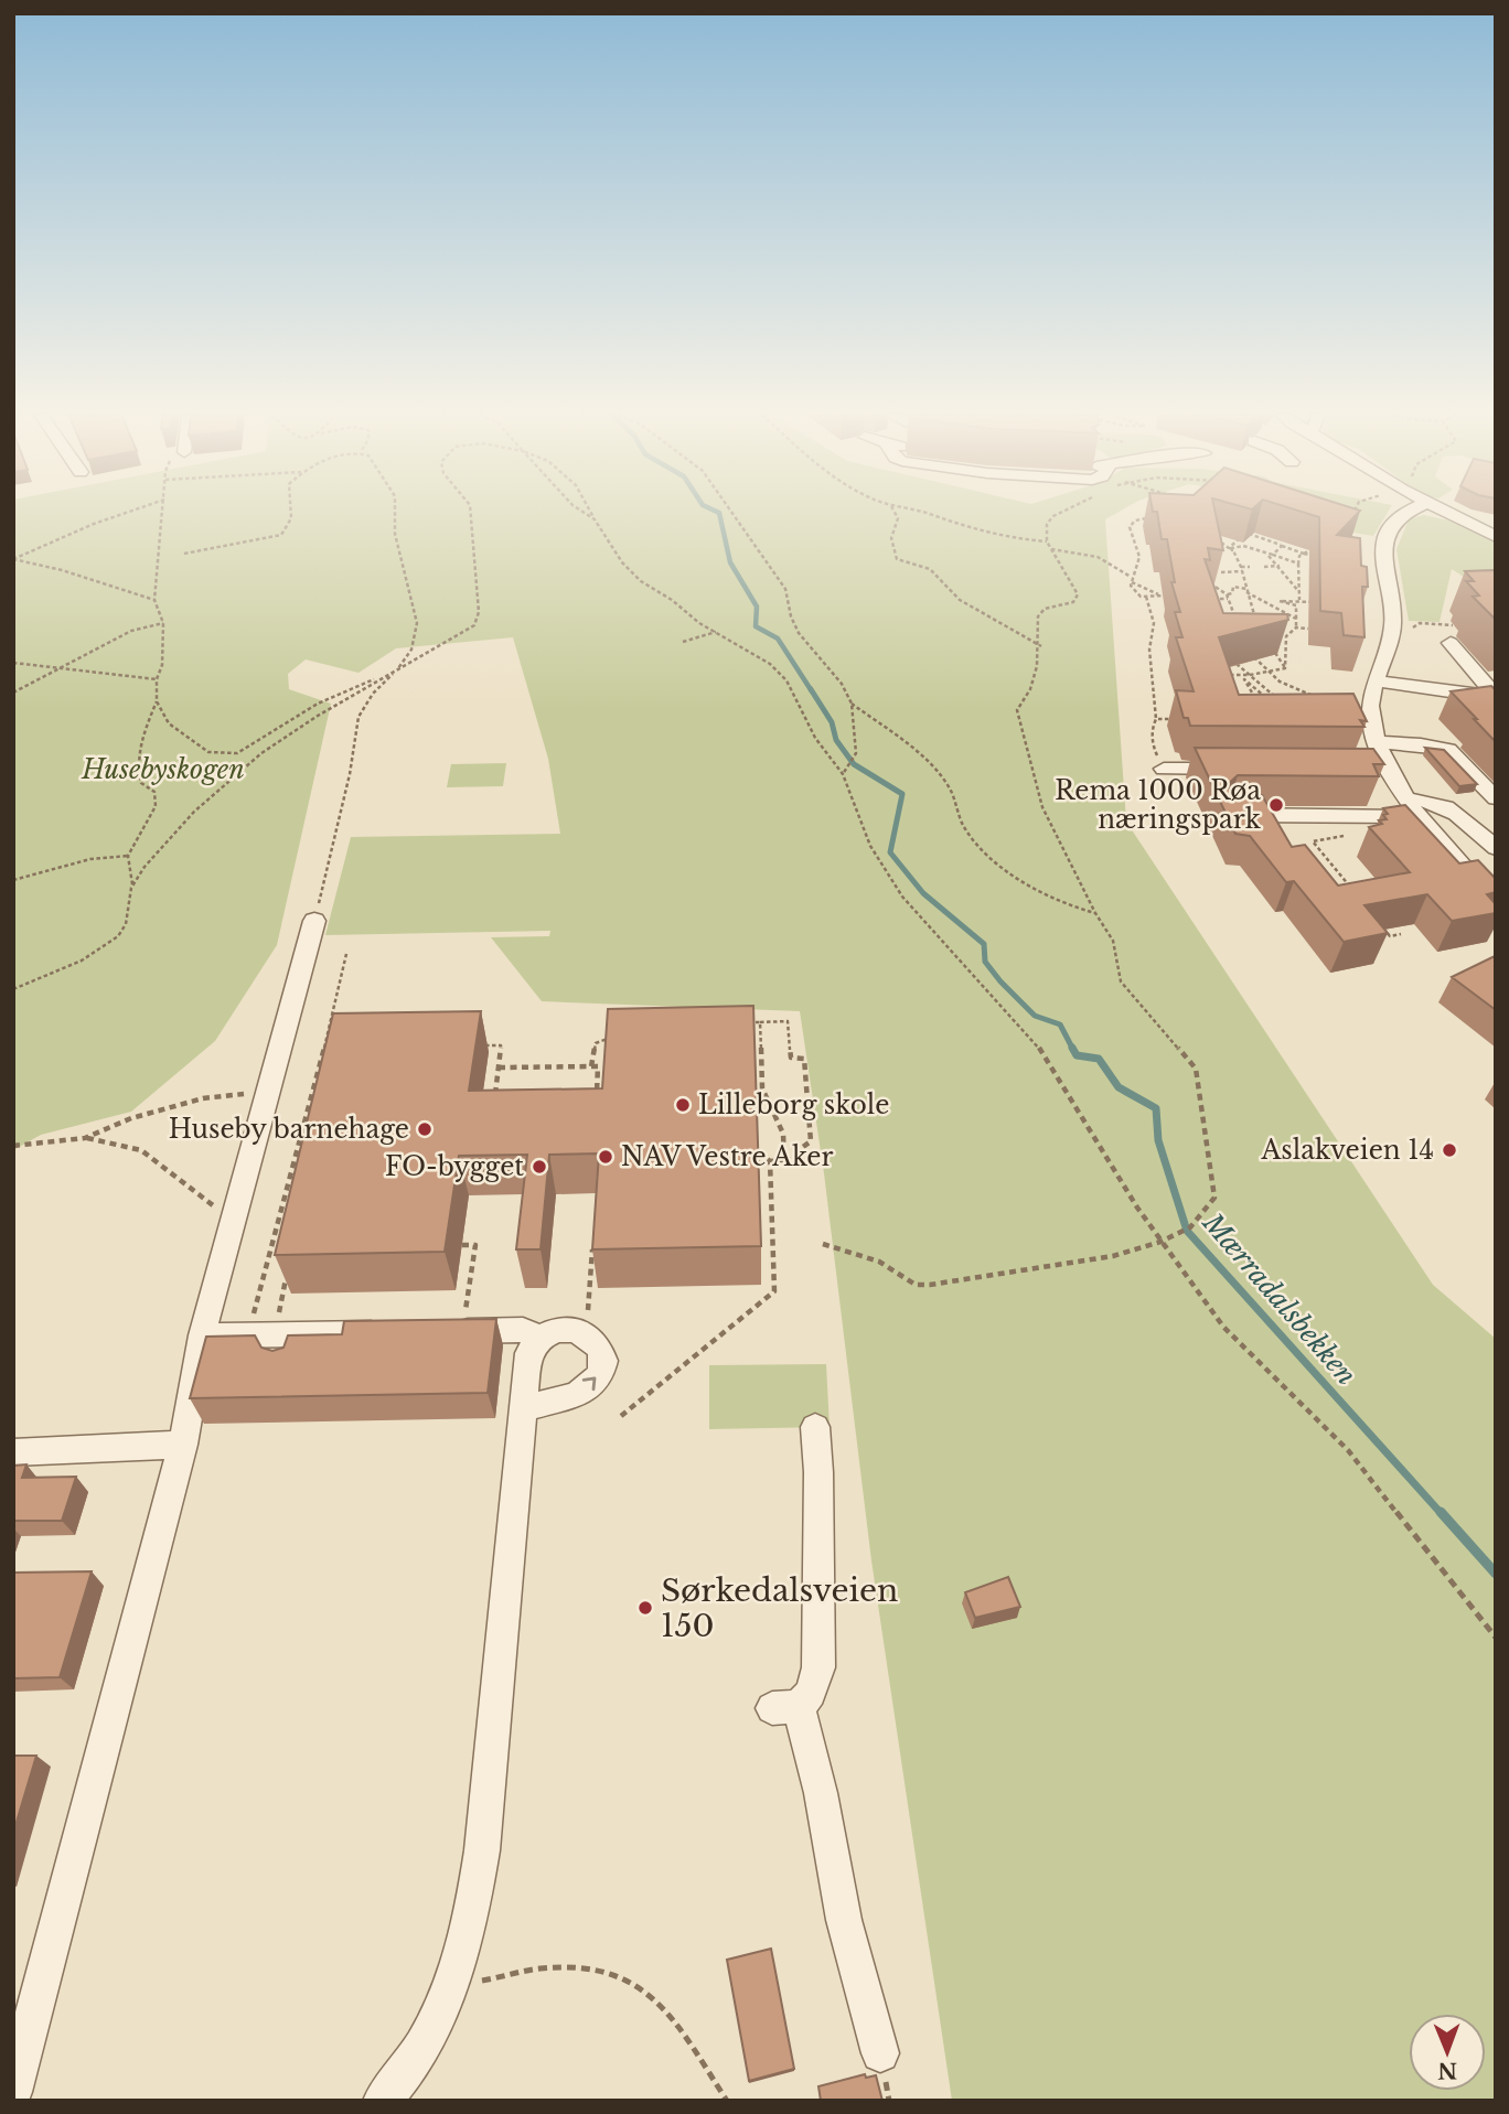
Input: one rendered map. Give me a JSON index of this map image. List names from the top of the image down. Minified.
{"water":["Mærradalsbekken"],"parks":["Husebyskogen"],"places":["Rema 1000 Røa næringspark","Lilleborg skole","Huseby barnehage","Aslakveien 14","NAV Vestre Aker","FO-bygget","Sørkedalsveien 150"],"north":"bottom"}
